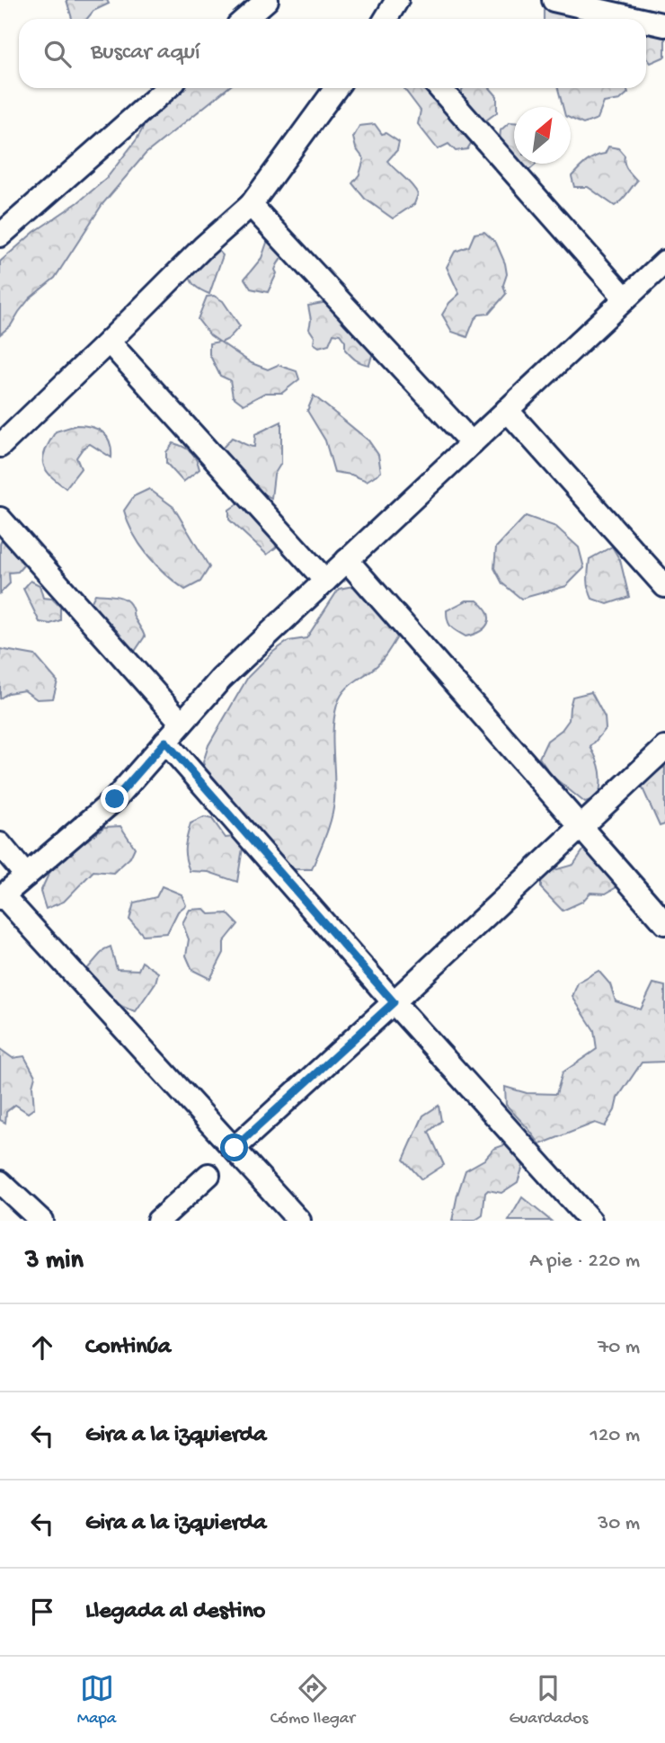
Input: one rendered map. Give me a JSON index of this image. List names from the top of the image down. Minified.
{"north":"top right","page":{"search":"Buscar aquí","heading":["3 min","A pie · 220 m"],"list":[["Continúa","70 m"],["Gira a la izquierda","120 m"],["Gira a la izquierda","30 m"],"Llegada al destino"],"nav":["Mapa","Cómo llegar","Guardados"]}}
